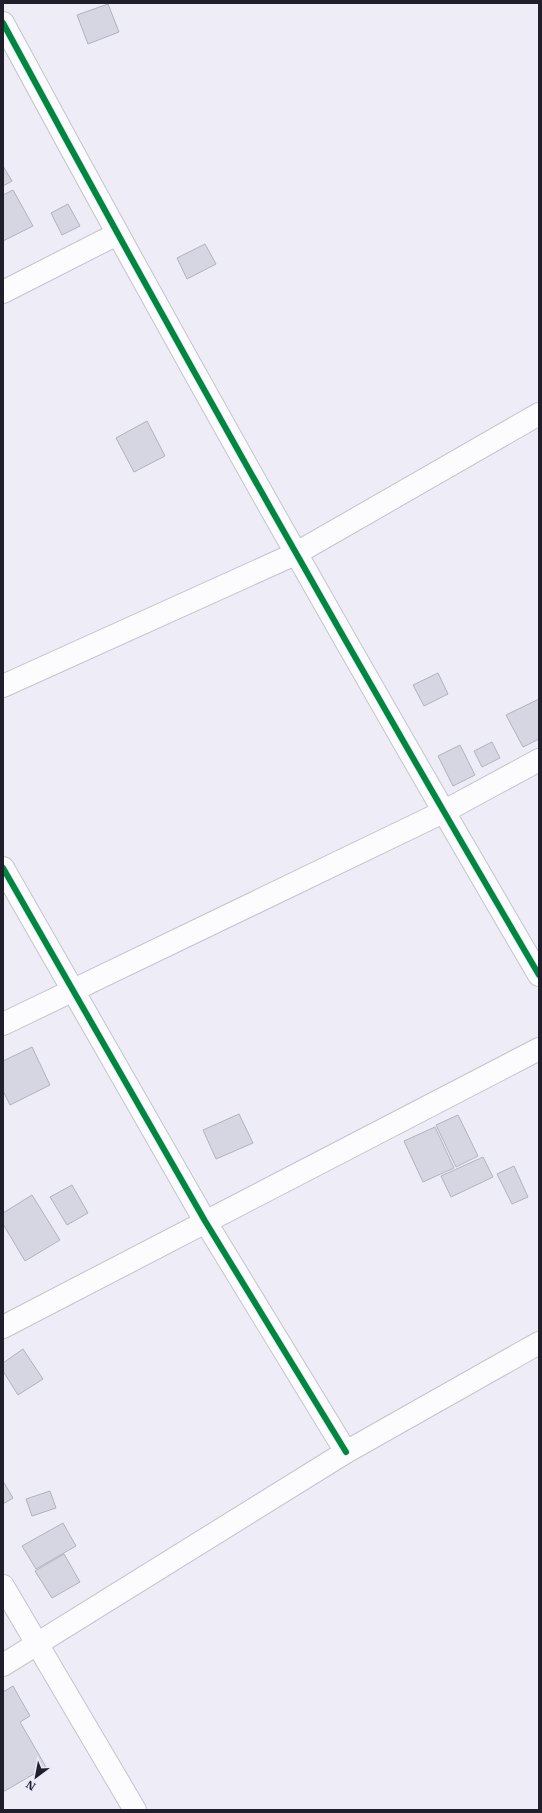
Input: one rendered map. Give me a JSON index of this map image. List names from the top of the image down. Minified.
{"north":"bottom left"}
